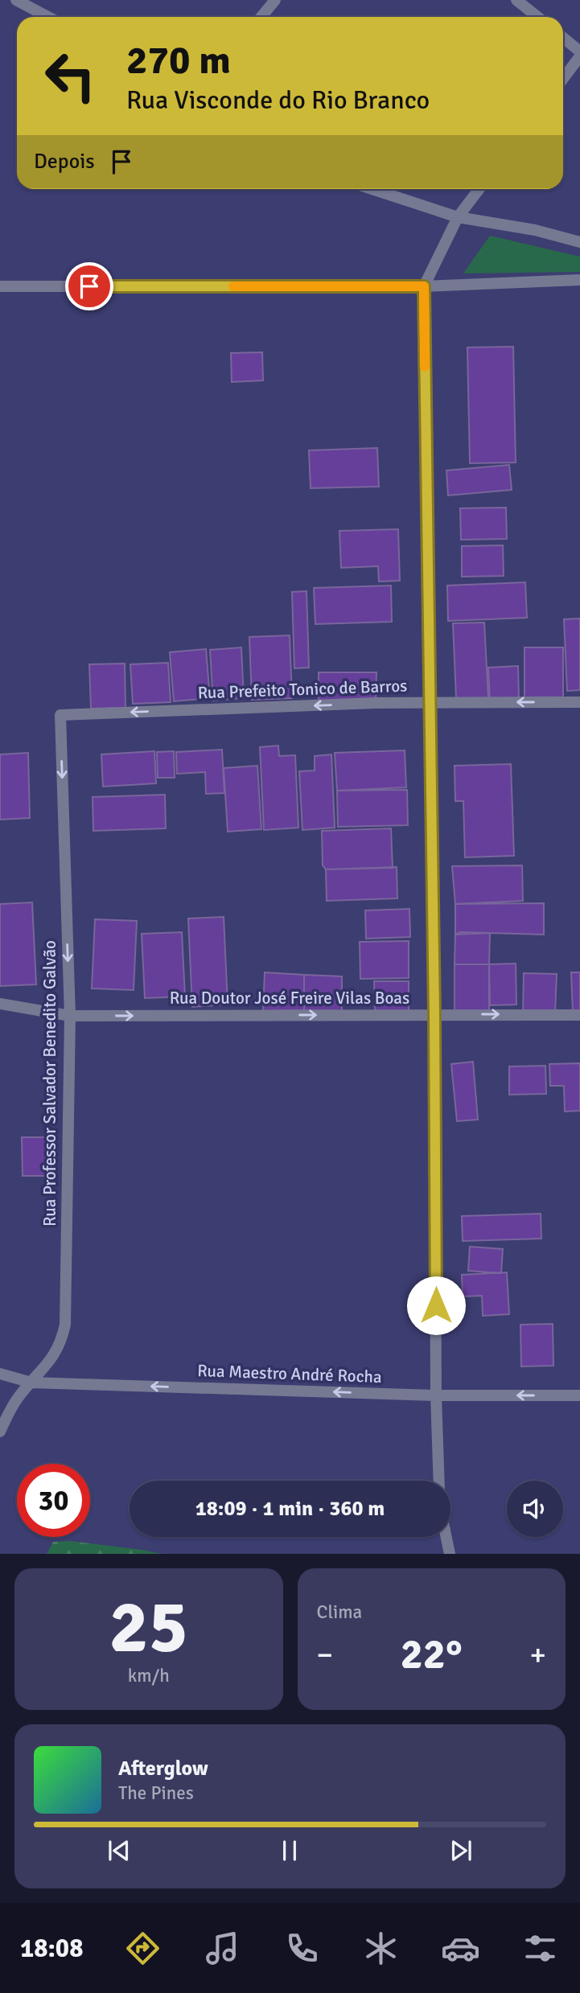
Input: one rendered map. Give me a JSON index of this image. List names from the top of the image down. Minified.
{"streets":{"street":["Rua Prefeito Tonico de Barros","Rua Doutor José Freire Vilas Boas","Rua Professor Salvador Benedito Galvão","Rua Maestro André Rocha"]},"crossings":[["Rua Prefeito Tonico de Barros","Rua Professor Salvador Benedito Galvão"],["Rua Doutor José Freire Vilas Boas","Rua Professor Salvador Benedito Galvão"],["Rua Professor Salvador Benedito Galvão","Rua Maestro André Rocha"]],"one_way":["Rua Prefeito Tonico de Barros","Rua Doutor José Freire Vilas Boas","Rua Professor Salvador Benedito Galvão","Rua Maestro André Rocha"],"page":{"turn":["270 m","Rua Visconde do Rio Branco"],"then":"Depois","limit":"30","trip":"18:09 · 1 min · 360 m","tile":[["25","km/h"],"Clima"],"heat":["−","22°","+"],"song":["Afterglow","The Pines"],"tabs":"18:08"}}
